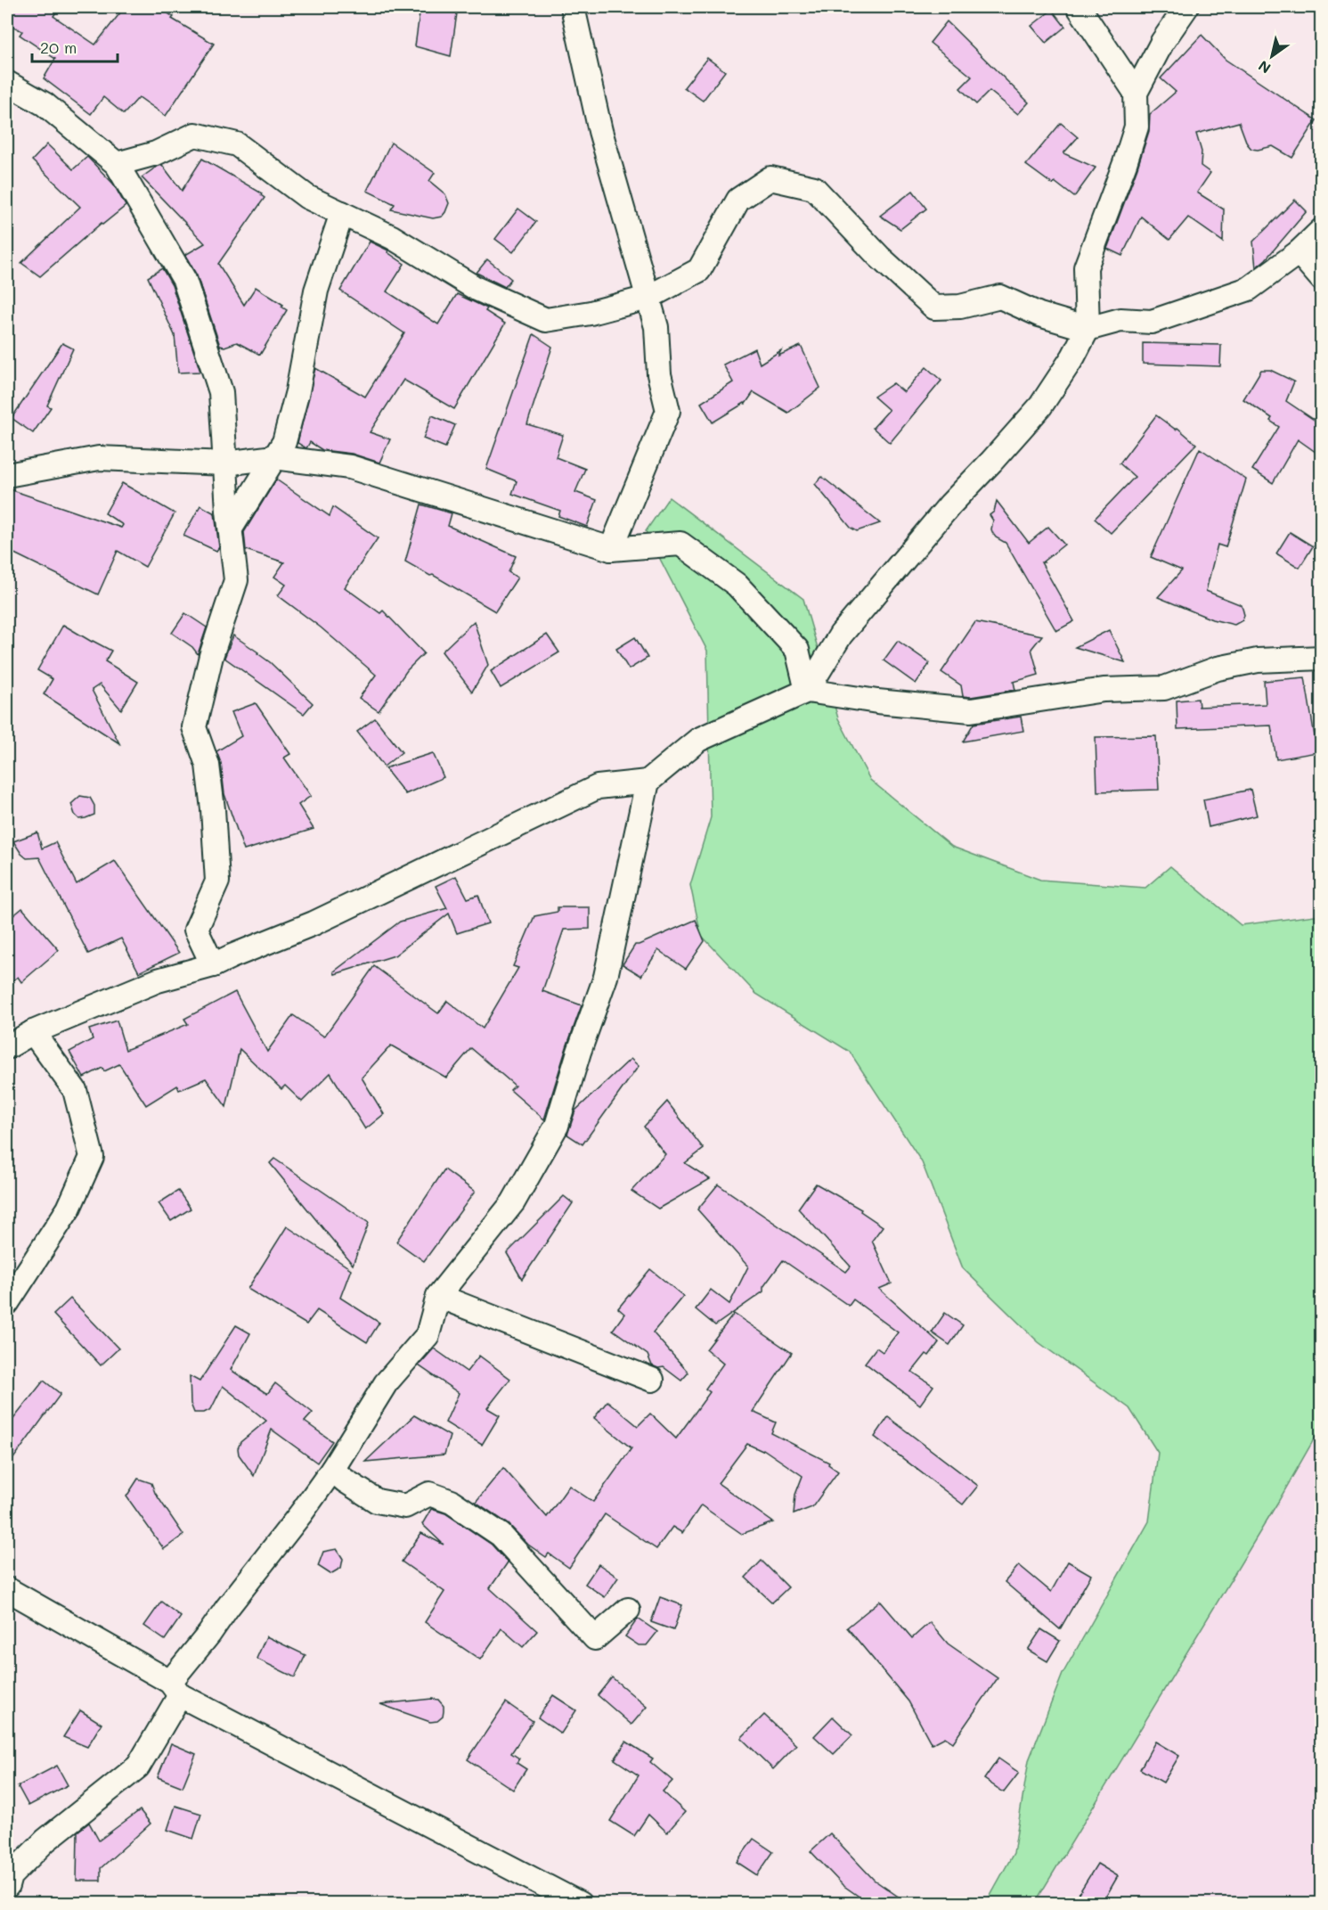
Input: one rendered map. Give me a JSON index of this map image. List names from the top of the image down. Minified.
{"scale_bar":"20 m","north":"bottom left"}
